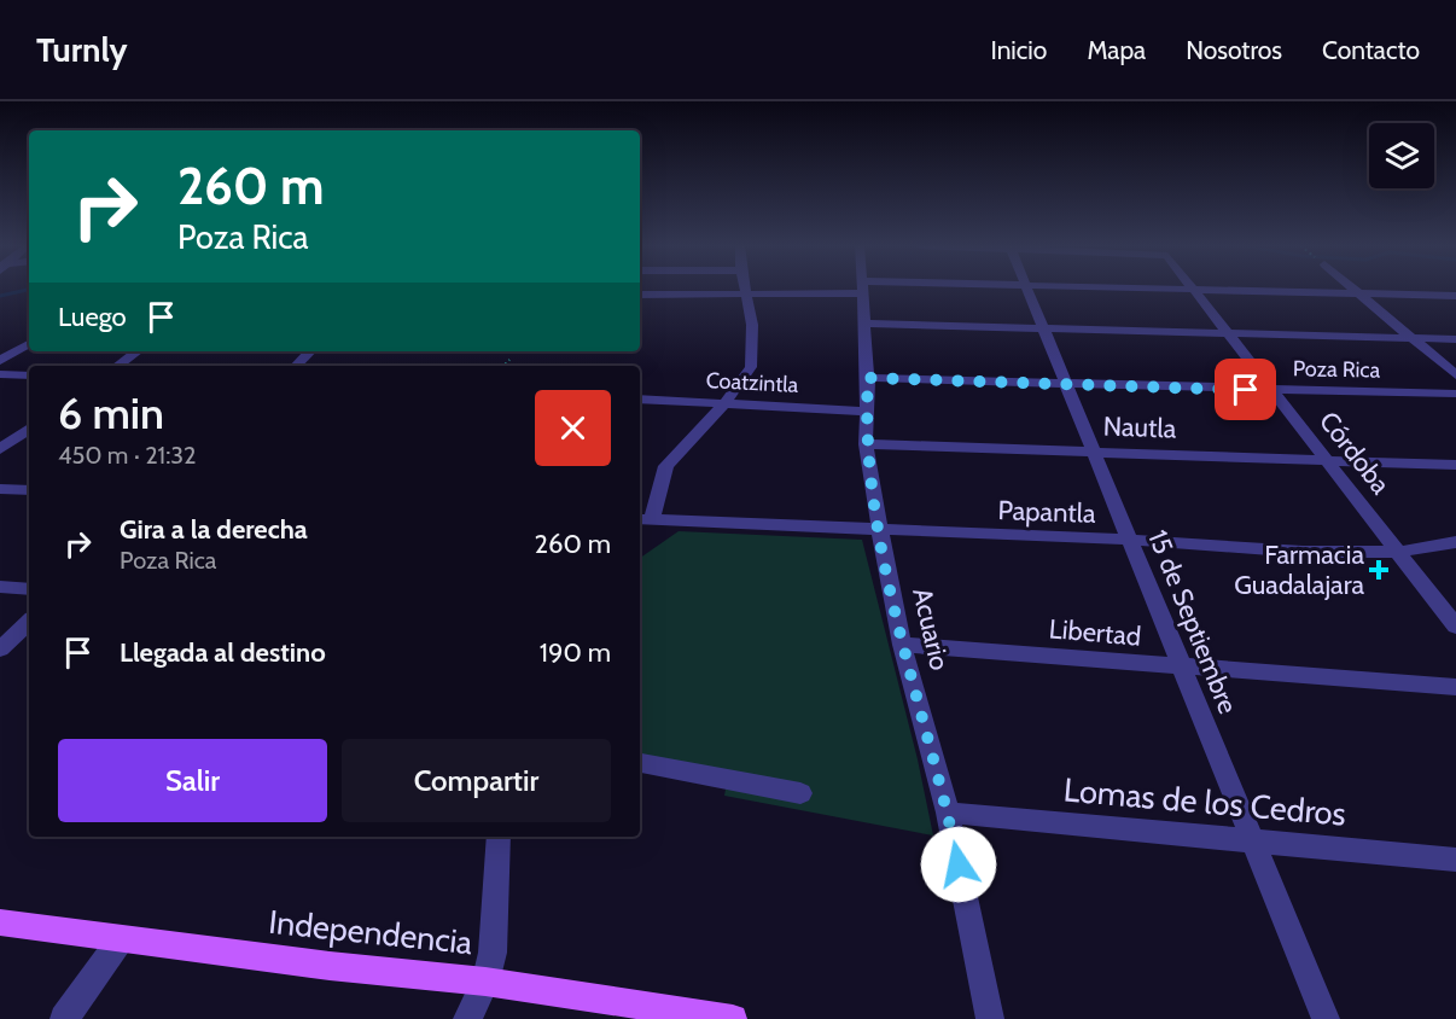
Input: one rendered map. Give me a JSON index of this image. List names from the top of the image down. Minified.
{"streets":{"main road":["Independencia"],"street":["Poza Rica","Coatzintla","Nautla","Córdoba","Papantla","15 de Septiembre","Acuario","Libertad","Lomas de los Cedros"]},"crossings":[["Poza Rica","Córdoba"],["Poza Rica","15 de Septiembre"],["Poza Rica","Acuario"],["Coatzintla","Acuario"],["Nautla","Córdoba"],["Nautla","15 de Septiembre"],["Nautla","Acuario"],["Córdoba","Papantla"],["Papantla","15 de Septiembre"],["Papantla","Acuario"],["15 de Septiembre","Libertad"],["15 de Septiembre","Lomas de los Cedros"],["Acuario","Libertad"],["Acuario","Lomas de los Cedros"]],"places":{"health":["Farmacia Guadalajara"]},"page":{"header":"Turnly","nav":["Inicio","Mapa","Nosotros","Contacto"],"turn":["260 m","Poza Rica"],"then":"Luego","heading":["6 min","450 m · 21:32"],"list":[{"name":"Gira a la derecha","note":"Poza Rica","value":"260 m"},{"name":"Llegada al destino","value":"190 m"}],"buttons":["Salir","Compartir"]}}
